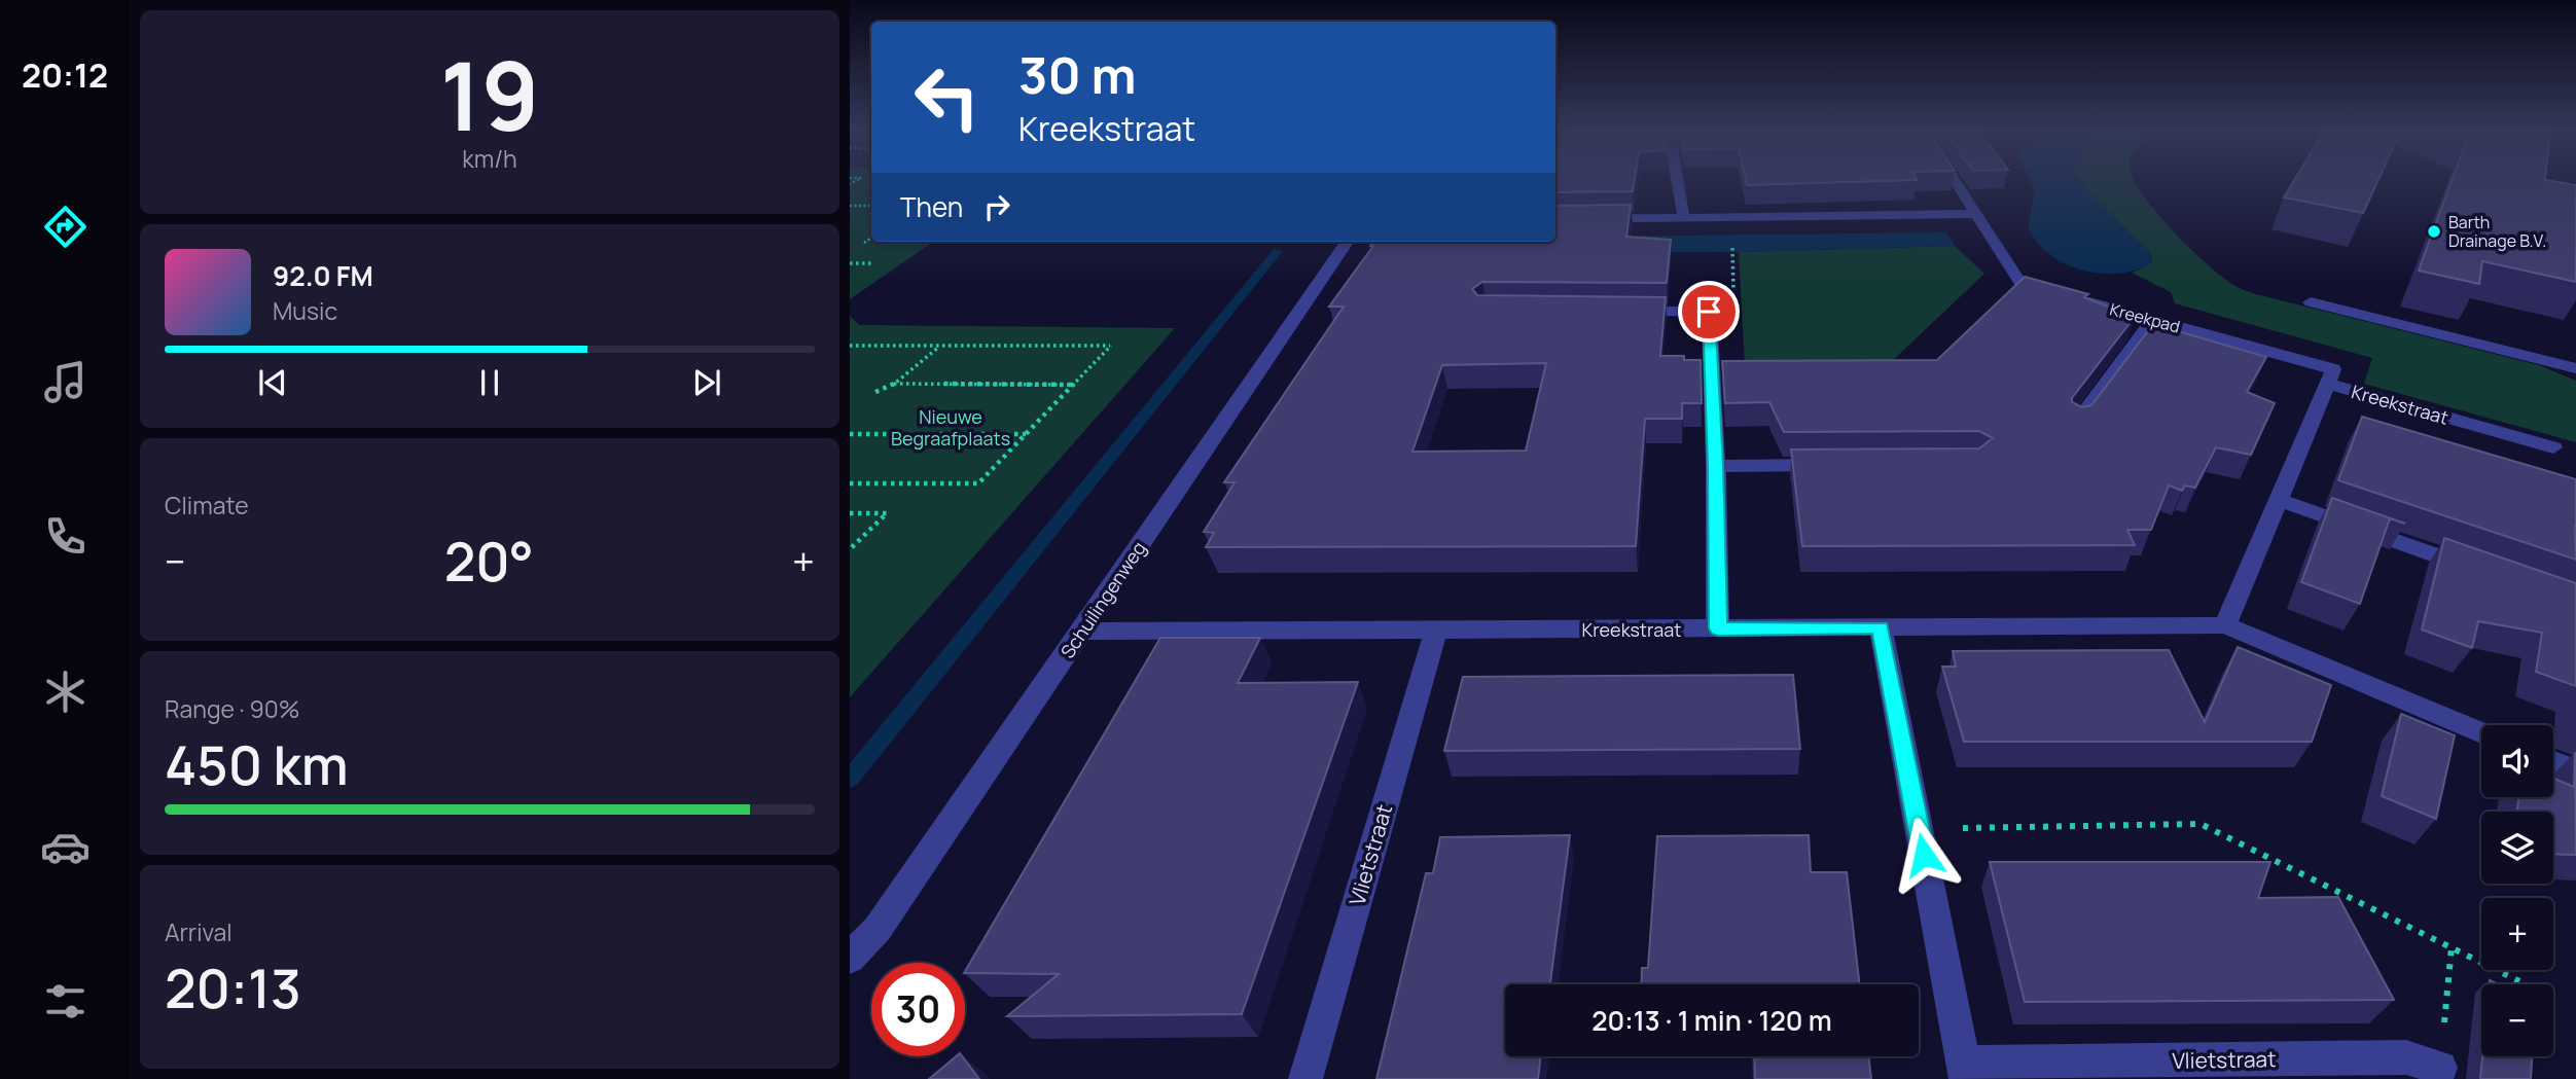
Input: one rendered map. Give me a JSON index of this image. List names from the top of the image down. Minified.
{"streets":{"street":["Kreekpad","Kreekstraat","Schuilingenweg","Vlietstraat"]},"crossings":[["Kreekpad","Kreekstraat"],["Kreekstraat","Schuilingenweg"],["Kreekstraat","Vlietstraat"]],"parks":["Nieuwe Begraafplaats"],"places":["Barth Drainage B.V."],"page":{"tabs":"20:12","tile":[["19","km/h"],"Climate",["Range · 90%","450 km"],["Arrival","20:13"]],"turn":["30 m","Kreekstraat"],"then":"Then","song":["92.0 FM","Music"],"heat":["−","20°","+"],"map_buttons":["+","−"],"limit":"30","trip":"20:13 · 1 min · 120 m"}}
